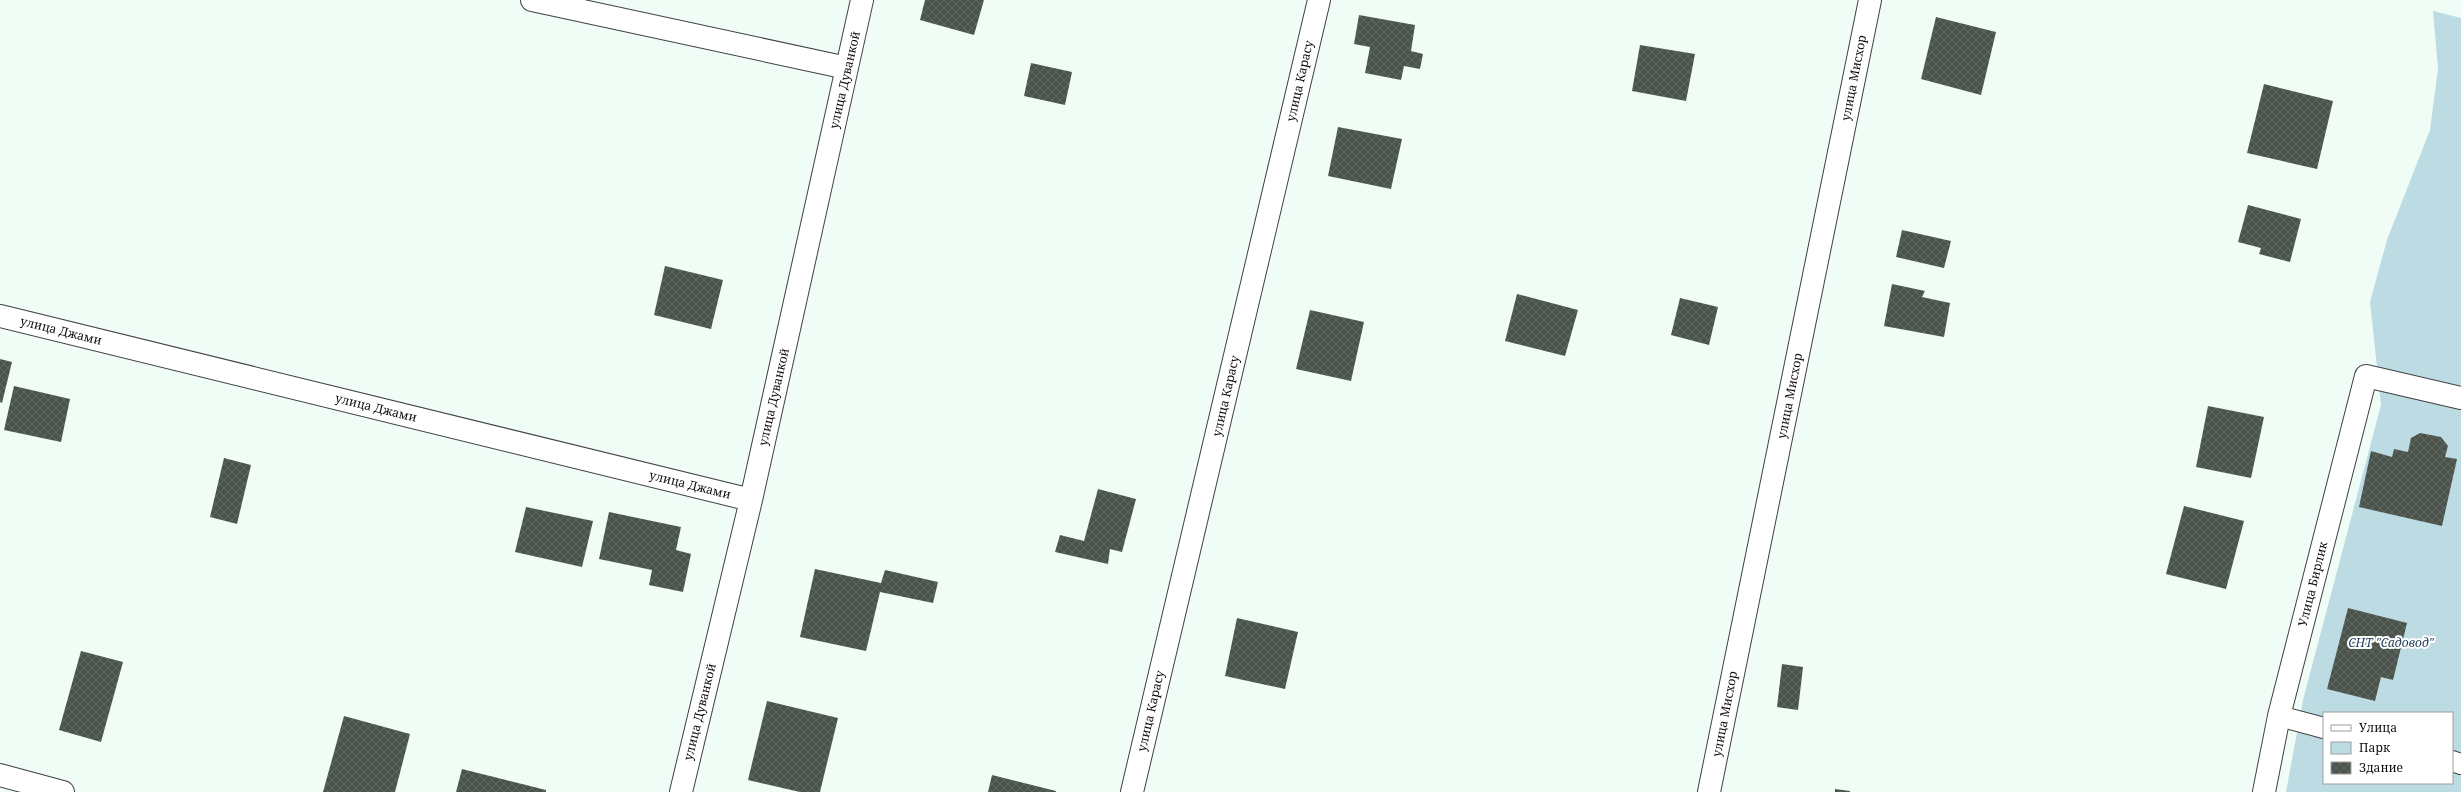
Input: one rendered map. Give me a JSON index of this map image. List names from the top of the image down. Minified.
{"streets":{"street":["улица Мисхор","улица Дуванкой","улица Карасу","улица Джами","Улица Бирлик"]},"crossings":[["улица Дуванкой","улица Джами"]],"parks":["СНТ \"Садовод\""],"legend":["Улица","Парк","Здание"]}
